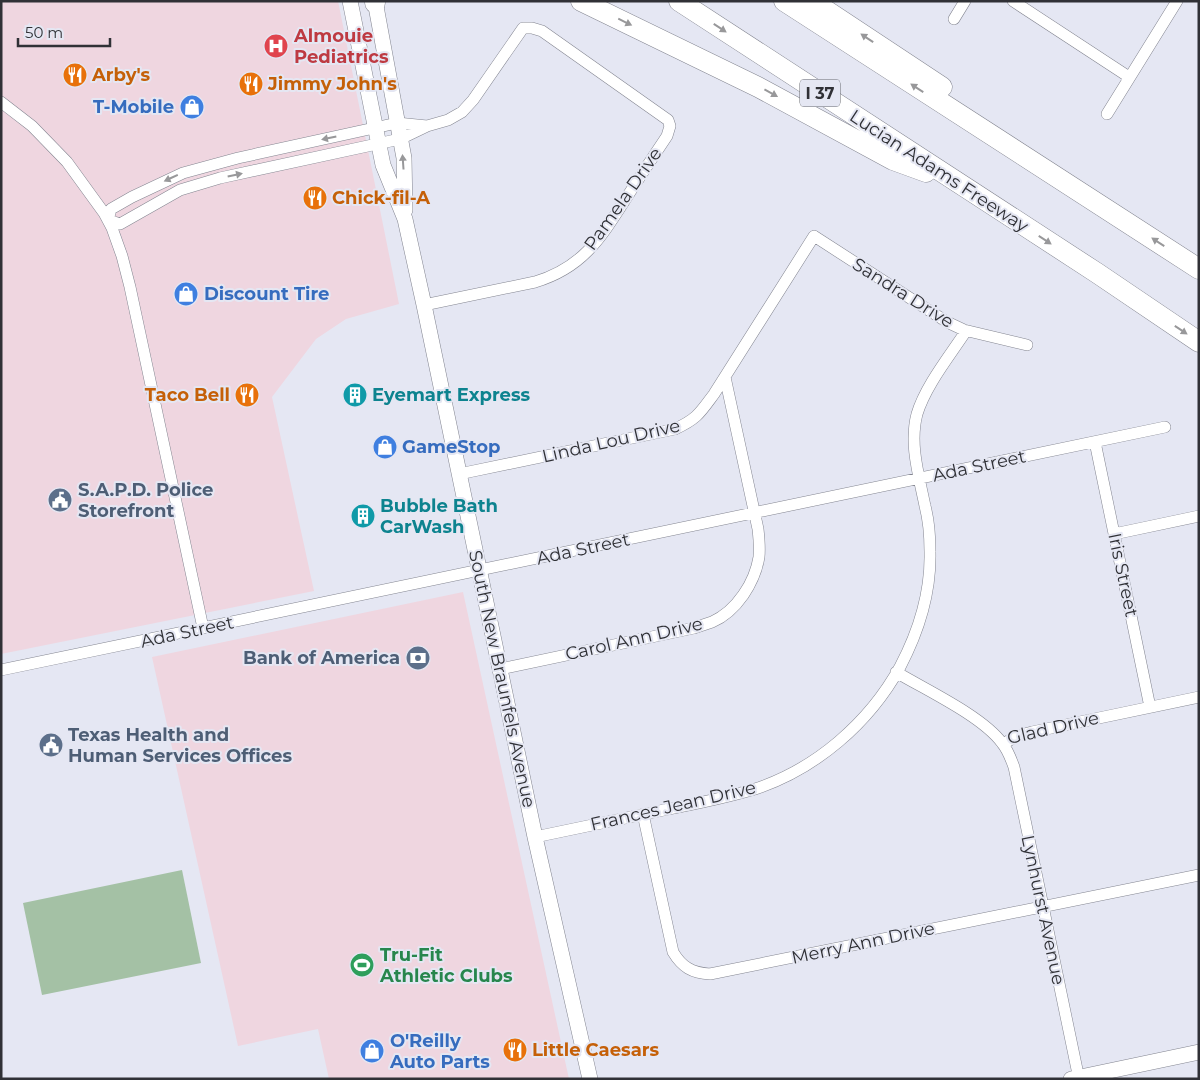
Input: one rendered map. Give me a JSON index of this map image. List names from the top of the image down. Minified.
{"streets":{"highway":["I 37","Lucian Adams Freeway"],"main road":["South New Braunfels Avenue"],"street":["Pamela Drive","Sandra Drive","Linda Lou Drive","Ada Street","Iris Street","Carol Ann Drive","Glad Drive","Frances Jean Drive","Lynhurst Avenue","Merry Ann Drive"]},"crossings":[["Pamela Drive","South New Braunfels Avenue"],["Sandra Drive","Linda Lou Drive"],["Sandra Drive","Frances Jean Drive"],["Linda Lou Drive","Carol Ann Drive"],["Linda Lou Drive","South New Braunfels Avenue"],["Ada Street","Iris Street"],["Ada Street","Carol Ann Drive"],["Ada Street","South New Braunfels Avenue"],["Ada Street","Frances Jean Drive"],["Iris Street","Glad Drive"],["Carol Ann Drive","South New Braunfels Avenue"],["South New Braunfels Avenue","Frances Jean Drive"],["Glad Drive","Frances Jean Drive"],["Glad Drive","Lynhurst Avenue"],["Frances Jean Drive","Merry Ann Drive"],["Lynhurst Avenue","Merry Ann Drive"]],"places":{"hospital":["Almouie Pediatrics"],"restaurant":["Arby's","Jimmy John's","Chick-fil-A","Taco Bell","Little Caesars"],"shop":["T-Mobile","Discount Tire","GameStop","O'Reilly Auto Parts"],"building":["Eyemart Express","Bubble Bath CarWash"],"public building":["S.A.P.D. Police Storefront","Texas Health and Human Services Offices"],"bank":["Bank of America"],"sports":["Tru-Fit Athletic Clubs"]},"scale_bar":"50 m"}
